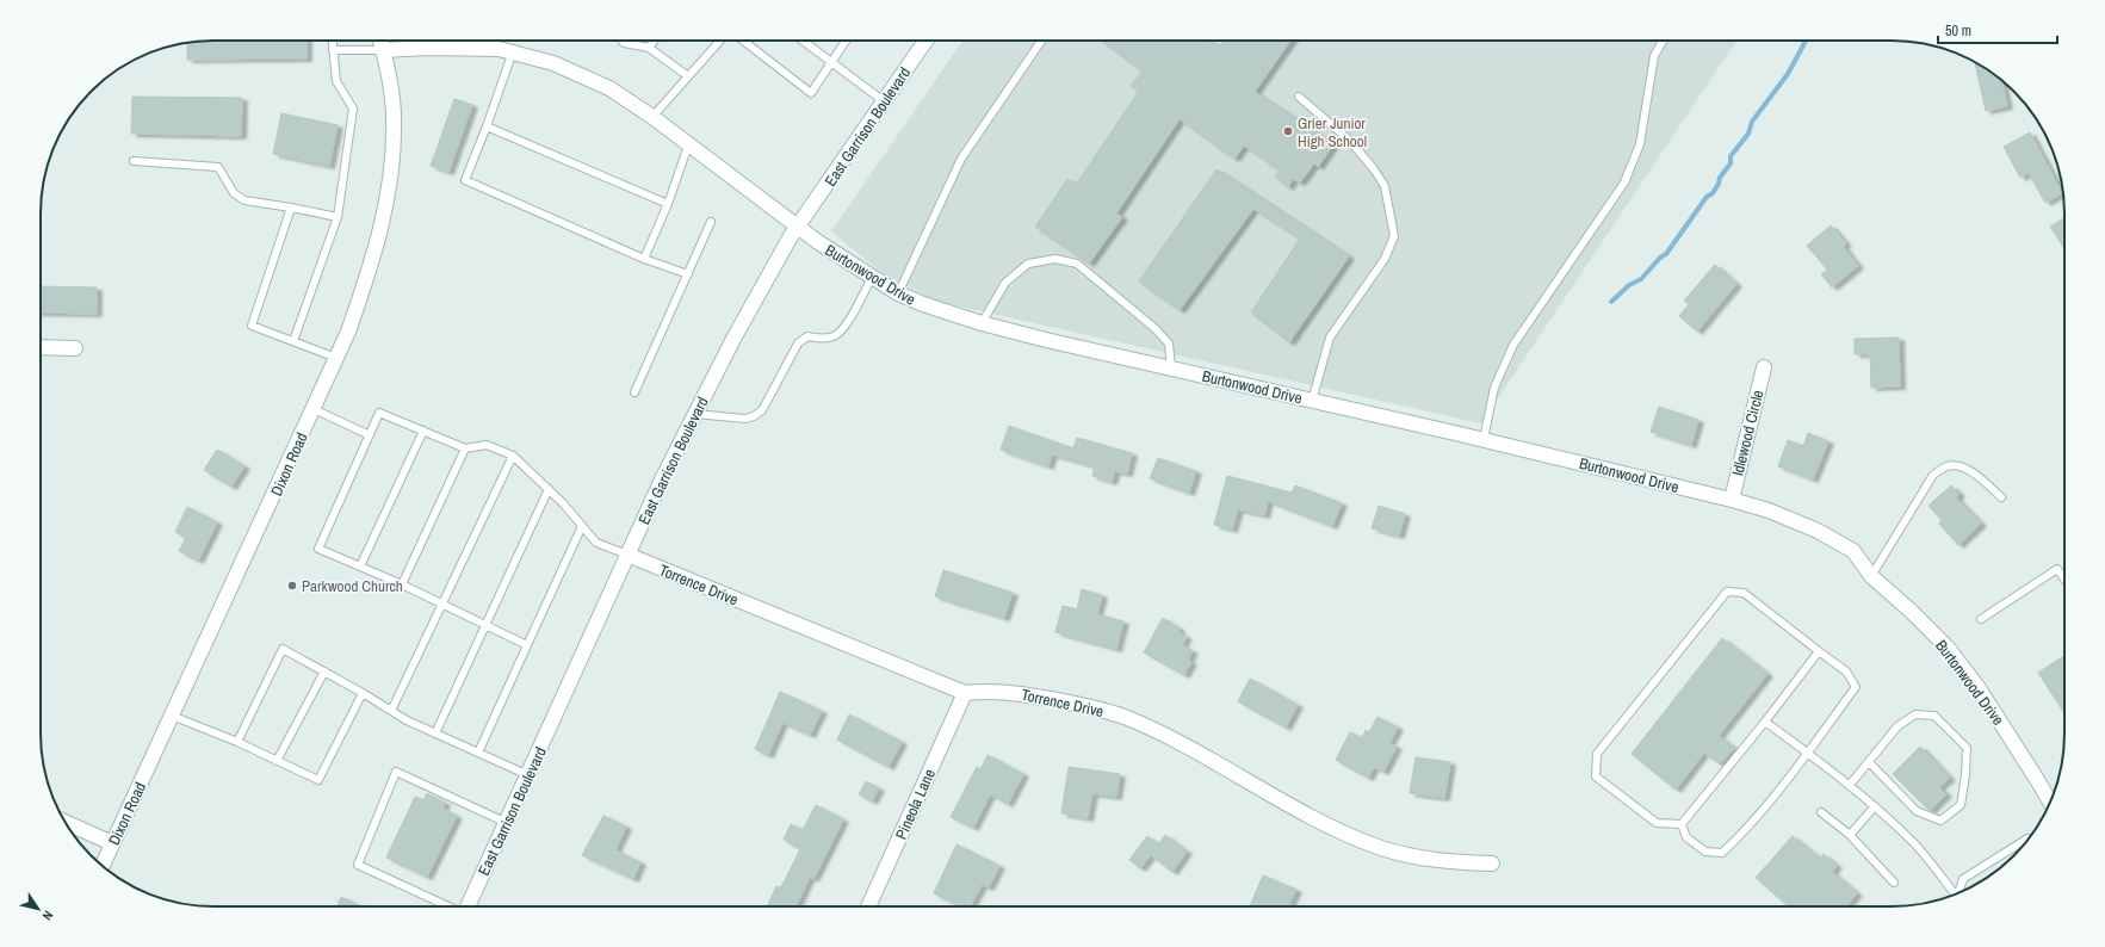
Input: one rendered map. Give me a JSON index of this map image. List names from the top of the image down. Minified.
{"streets":{"street":["East Garrison Boulevard","Burtonwood Drive","Idlewood Circle","Dixon Road","Torrence Drive","Pineola Lane"]},"crossings":[["East Garrison Boulevard","Burtonwood Drive"],["East Garrison Boulevard","Torrence Drive"],["Burtonwood Drive","Idlewood Circle"],["Burtonwood Drive","Dixon Road"],["Torrence Drive","Pineola Lane"]],"places":["Grier Junior High School","Parkwood Church"],"scale_bar":"50 m","north":"bottom right"}
